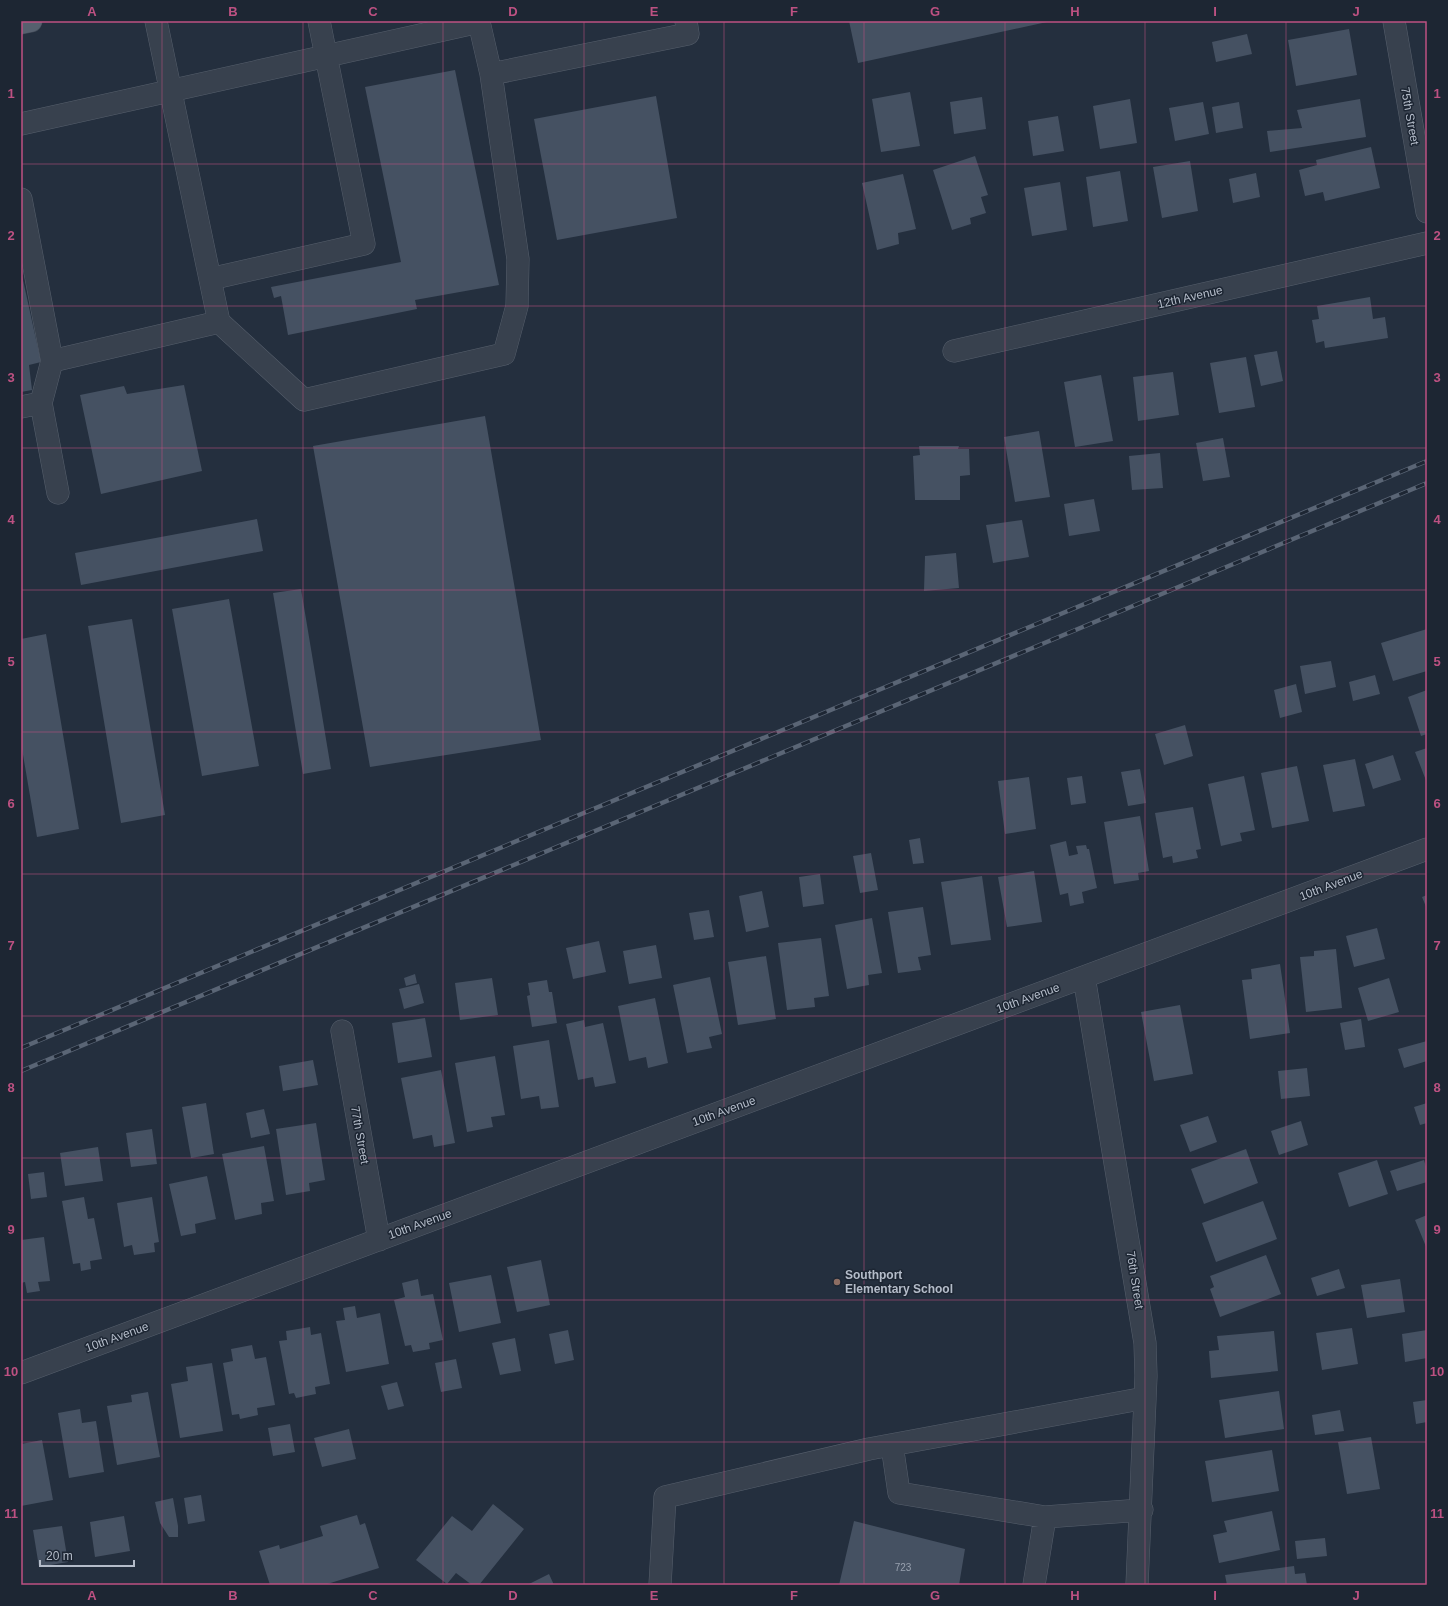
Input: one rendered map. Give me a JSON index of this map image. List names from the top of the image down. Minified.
{"streets":{"street":["75th Street","12th Avenue","10th Avenue","77th Street","76th Street"]},"crossings":[["10th Avenue","77th Street"],["10th Avenue","76th Street"]],"places":["Southport Elementary School"],"house_numbers":["723"],"scale_bar":"20 m","grid":{"columns":["A","B","C","D","E","F","G","H","I","J"],"rows":["1","2","3","4","5","6","7","8","9","10","11"]}}
